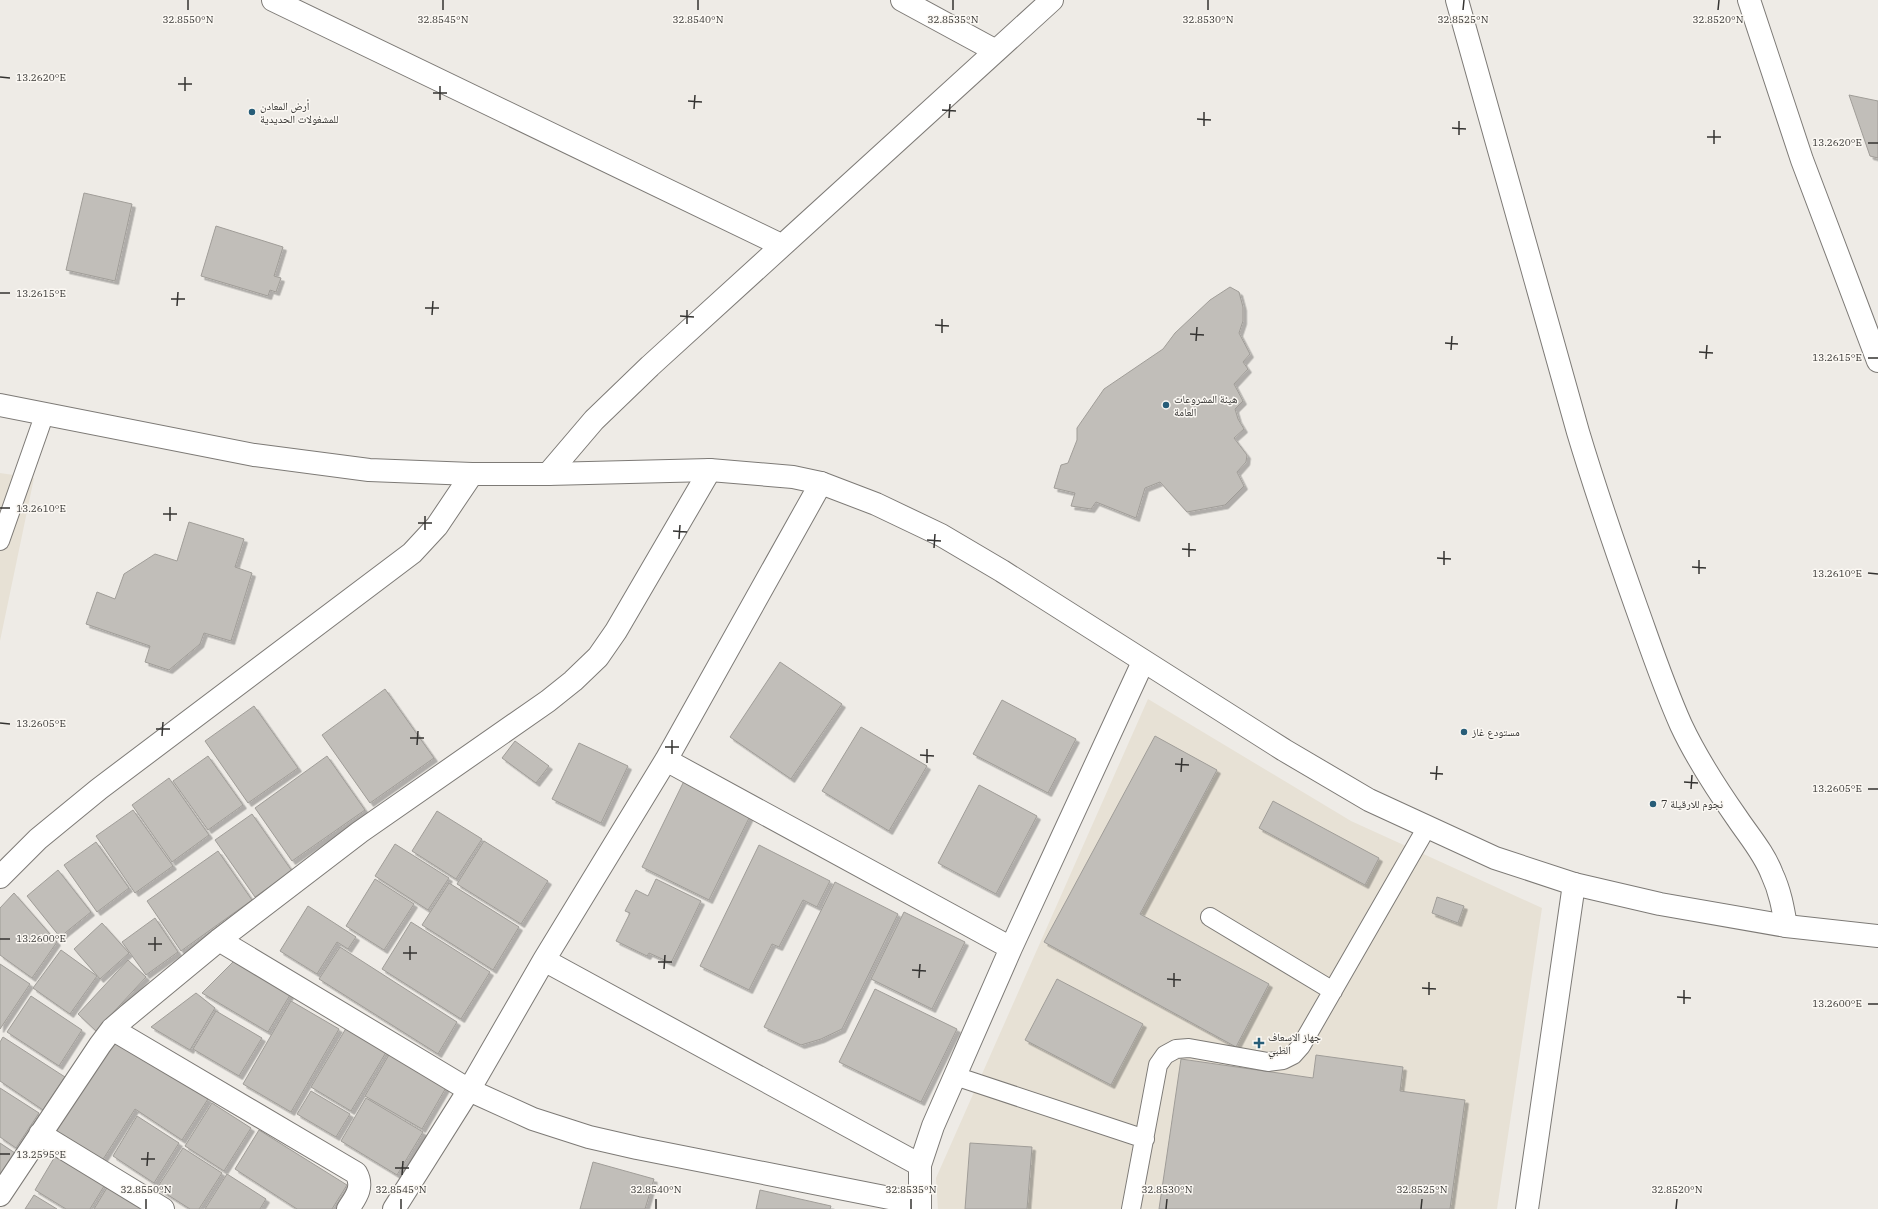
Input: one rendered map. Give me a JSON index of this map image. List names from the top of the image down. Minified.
{"places":{"other":["أرض المعادن للمشغولات الحديدية","هيئة المشروعات العامة","مستودع غاز","7 نجوم للارقيلة"],"health":["جهاز الاسعاف الطبي"]},"coordinates":["32.8550°N","32.8545°N","32.8540°N","32.8535°N","32.8530°N","32.8525°N","32.8520°N","13.2620°E","13.2615°E","13.2610°E","13.2605°E","13.2600°E","13.2595°E"]}
